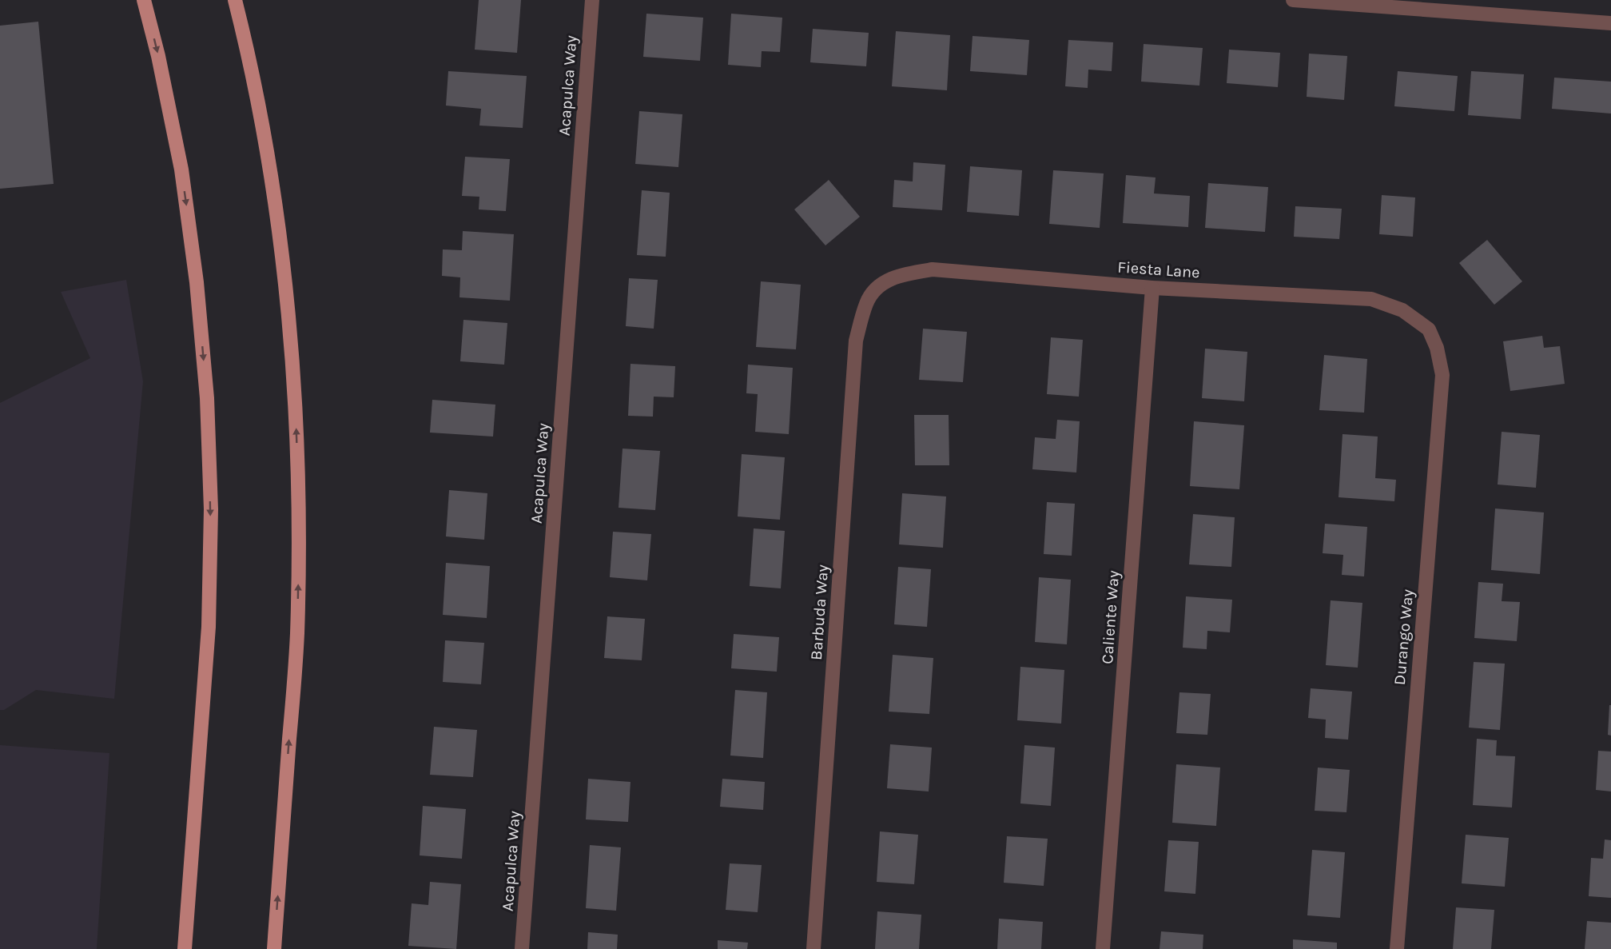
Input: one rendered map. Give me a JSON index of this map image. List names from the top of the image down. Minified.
{"streets":{"street":["Acapulca Way","Fiesta Lane","Barbuda Way","Caliente Way","Durango Way"]},"crossings":[["Fiesta Lane","Barbuda Way"],["Fiesta Lane","Caliente Way"],["Fiesta Lane","Durango Way"]]}
